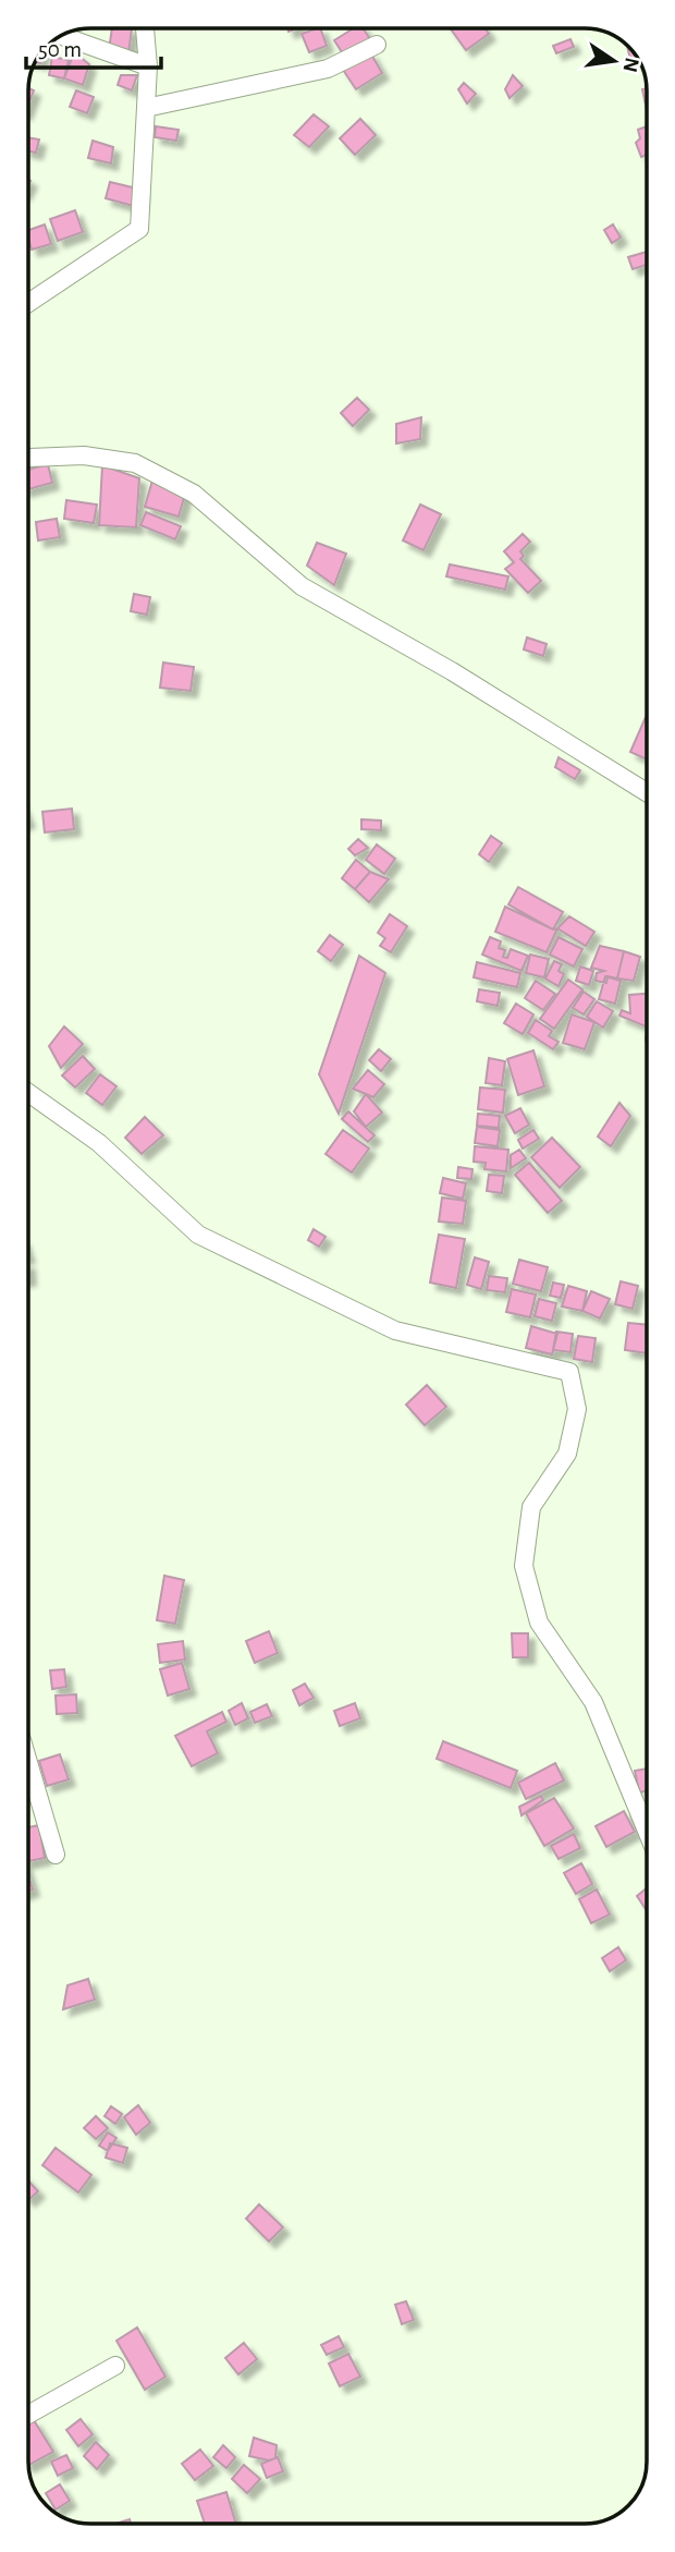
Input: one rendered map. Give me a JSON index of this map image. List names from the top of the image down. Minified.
{"scale_bar":"50 m","north":"right"}
